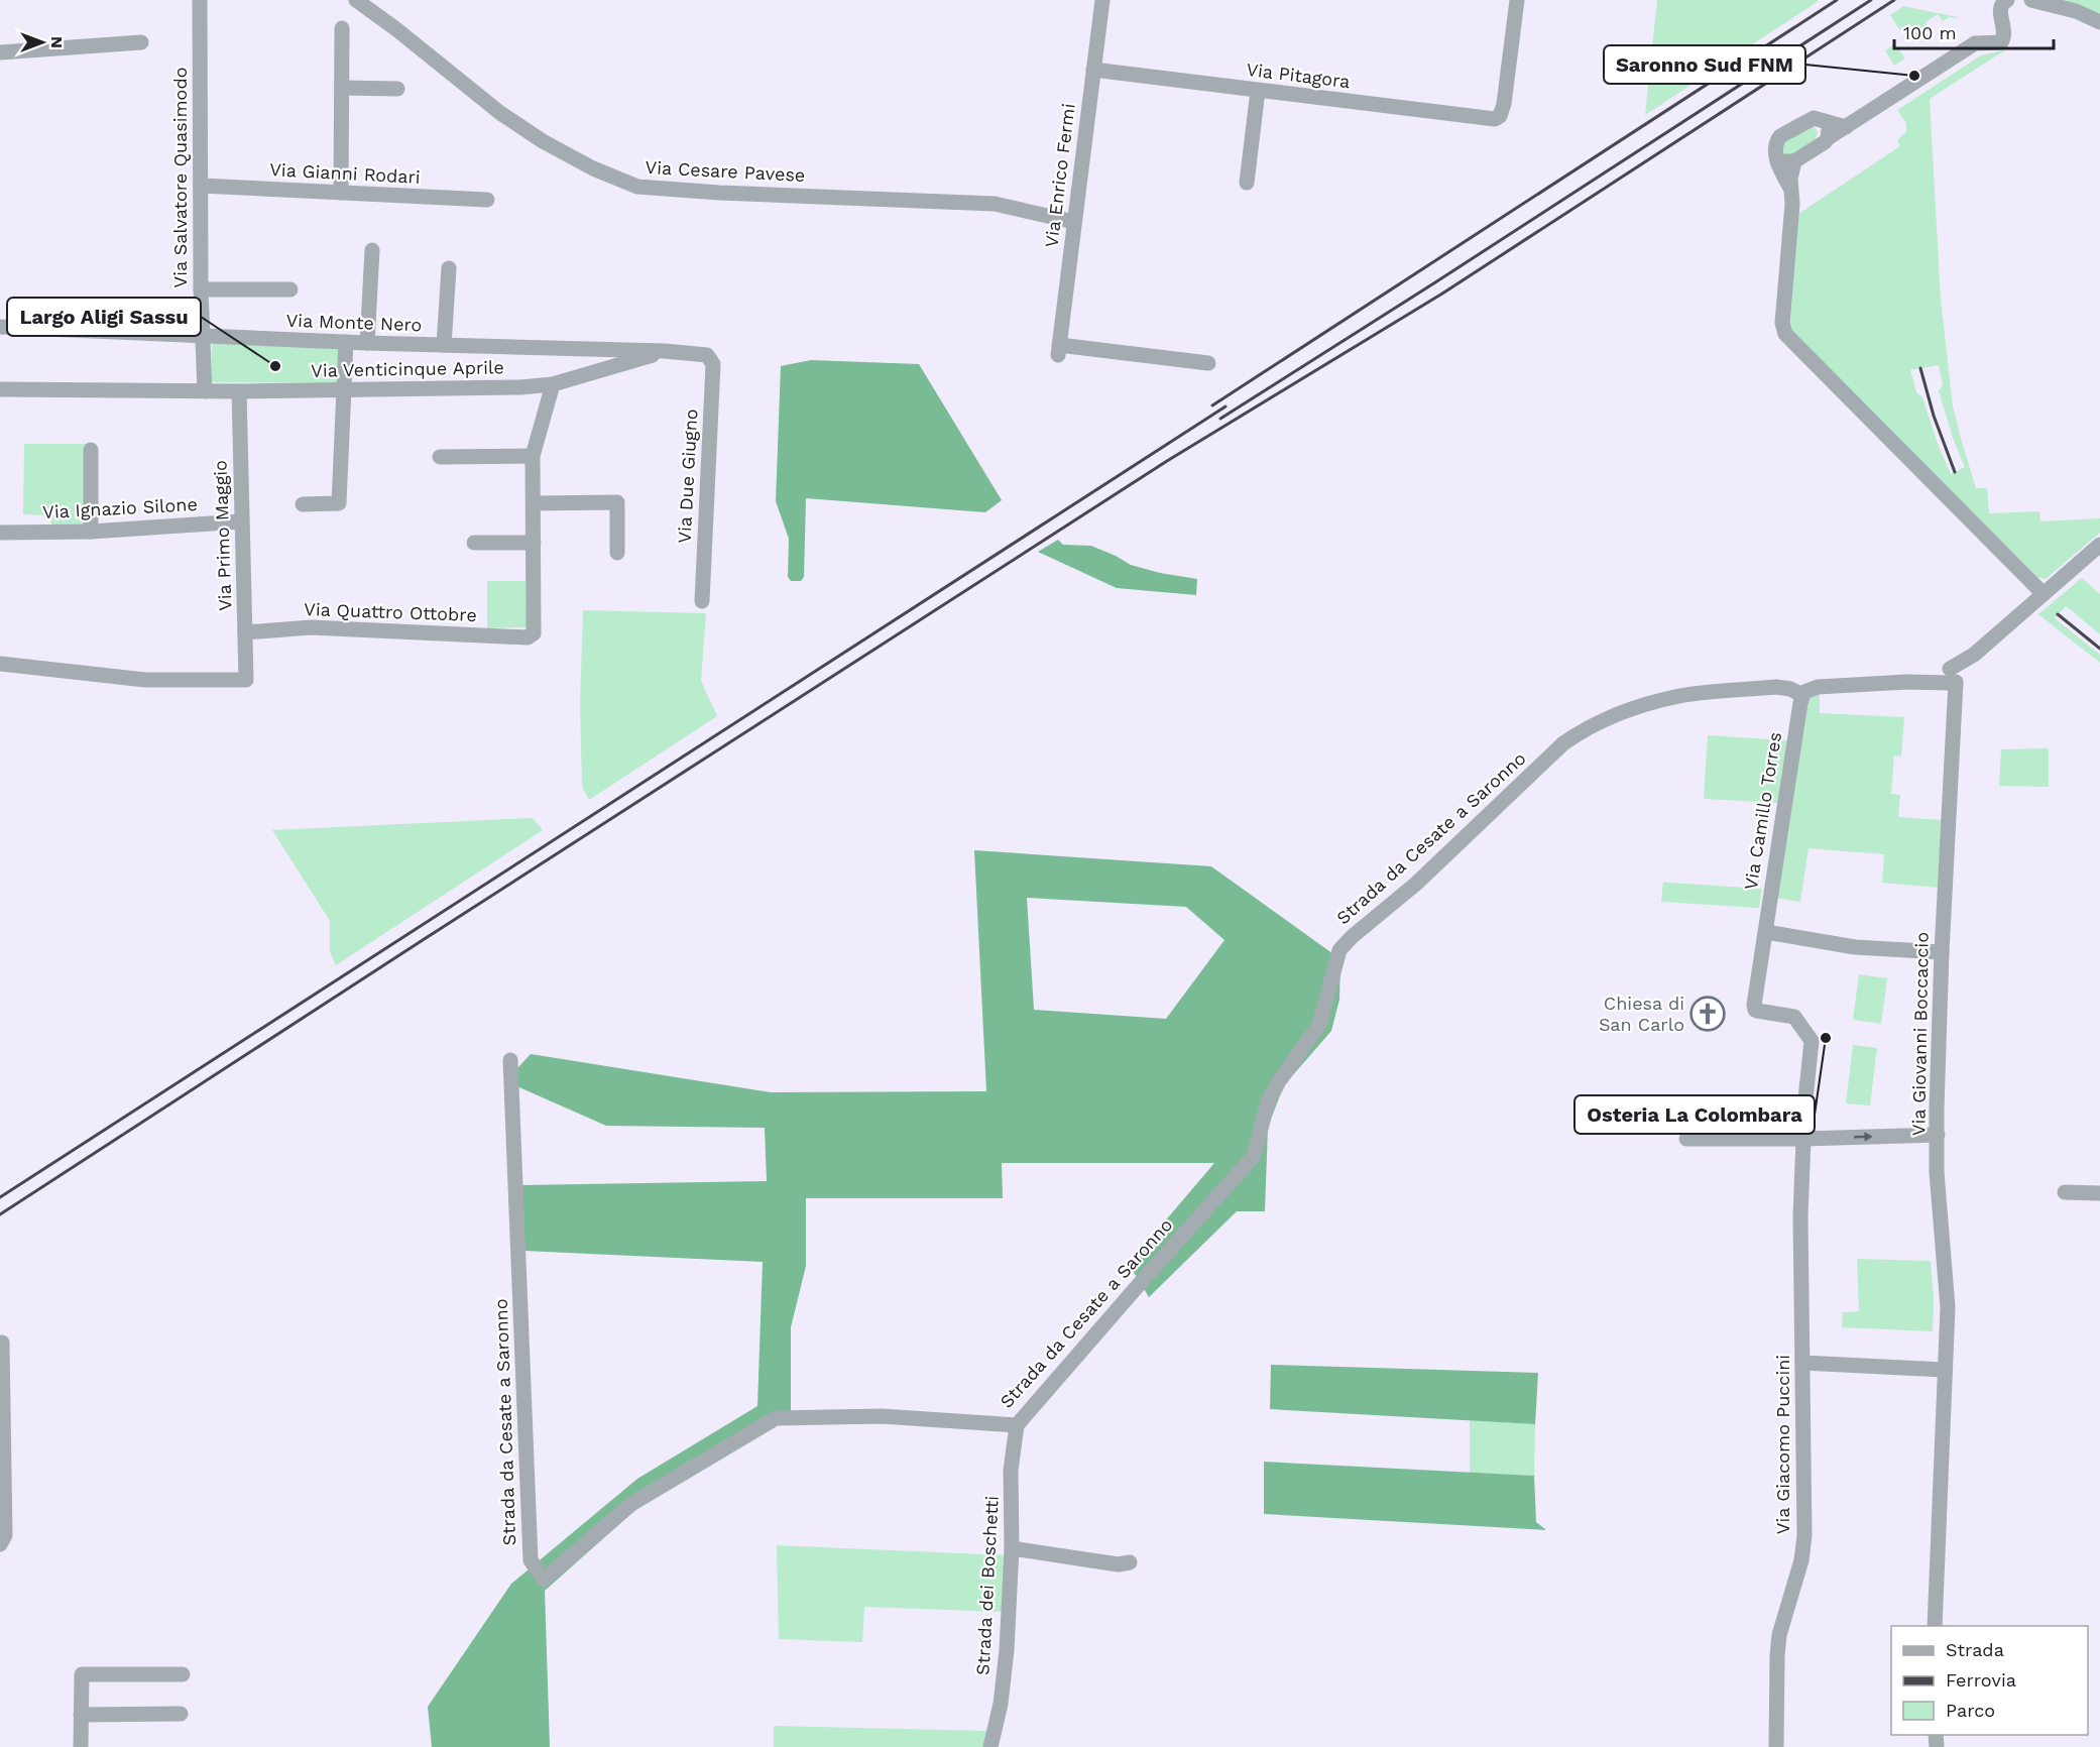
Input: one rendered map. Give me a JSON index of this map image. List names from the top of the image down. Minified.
{"streets":{"street":["Via Pitagora","Via Cesare Pavese","Via Gianni Rodari","Via Enrico Fermi","Via Salvatore Quasimodo","Via Monte Nero","Via Venticinque Aprile","Via Due Giugno","Via Ignazio Silone","Via Primo Maggio","Via Quattro Ottobre","Via Camillo Torres","Strada da Cesate a Saronno","Via Giovanni Boccaccio","Via Giacomo Puccini","Strada dei Boschetti"]},"crossings":[["Via Pitagora","Via Enrico Fermi"],["Via Cesare Pavese","Via Enrico Fermi"],["Via Gianni Rodari","Via Salvatore Quasimodo"],["Via Salvatore Quasimodo","Via Monte Nero"],["Via Salvatore Quasimodo","Via Venticinque Aprile"],["Via Monte Nero","Via Venticinque Aprile"],["Via Monte Nero","Via Due Giugno"],["Via Venticinque Aprile","Via Primo Maggio"],["Via Ignazio Silone","Via Primo Maggio"],["Via Primo Maggio","Via Quattro Ottobre"],["Via Camillo Torres","Strada da Cesate a Saronno"],["Via Camillo Torres","Via Giacomo Puccini"],["Strada da Cesate a Saronno","Strada dei Boschetti"]],"places":{"other":["Saronno Sud FNM","Largo Aligi Sassu","Osteria La Colombara"],"church":["Chiesa di San Carlo"]},"legend":["Strada","Ferrovia","Parco"],"scale_bar":"100 m","north":"right"}
